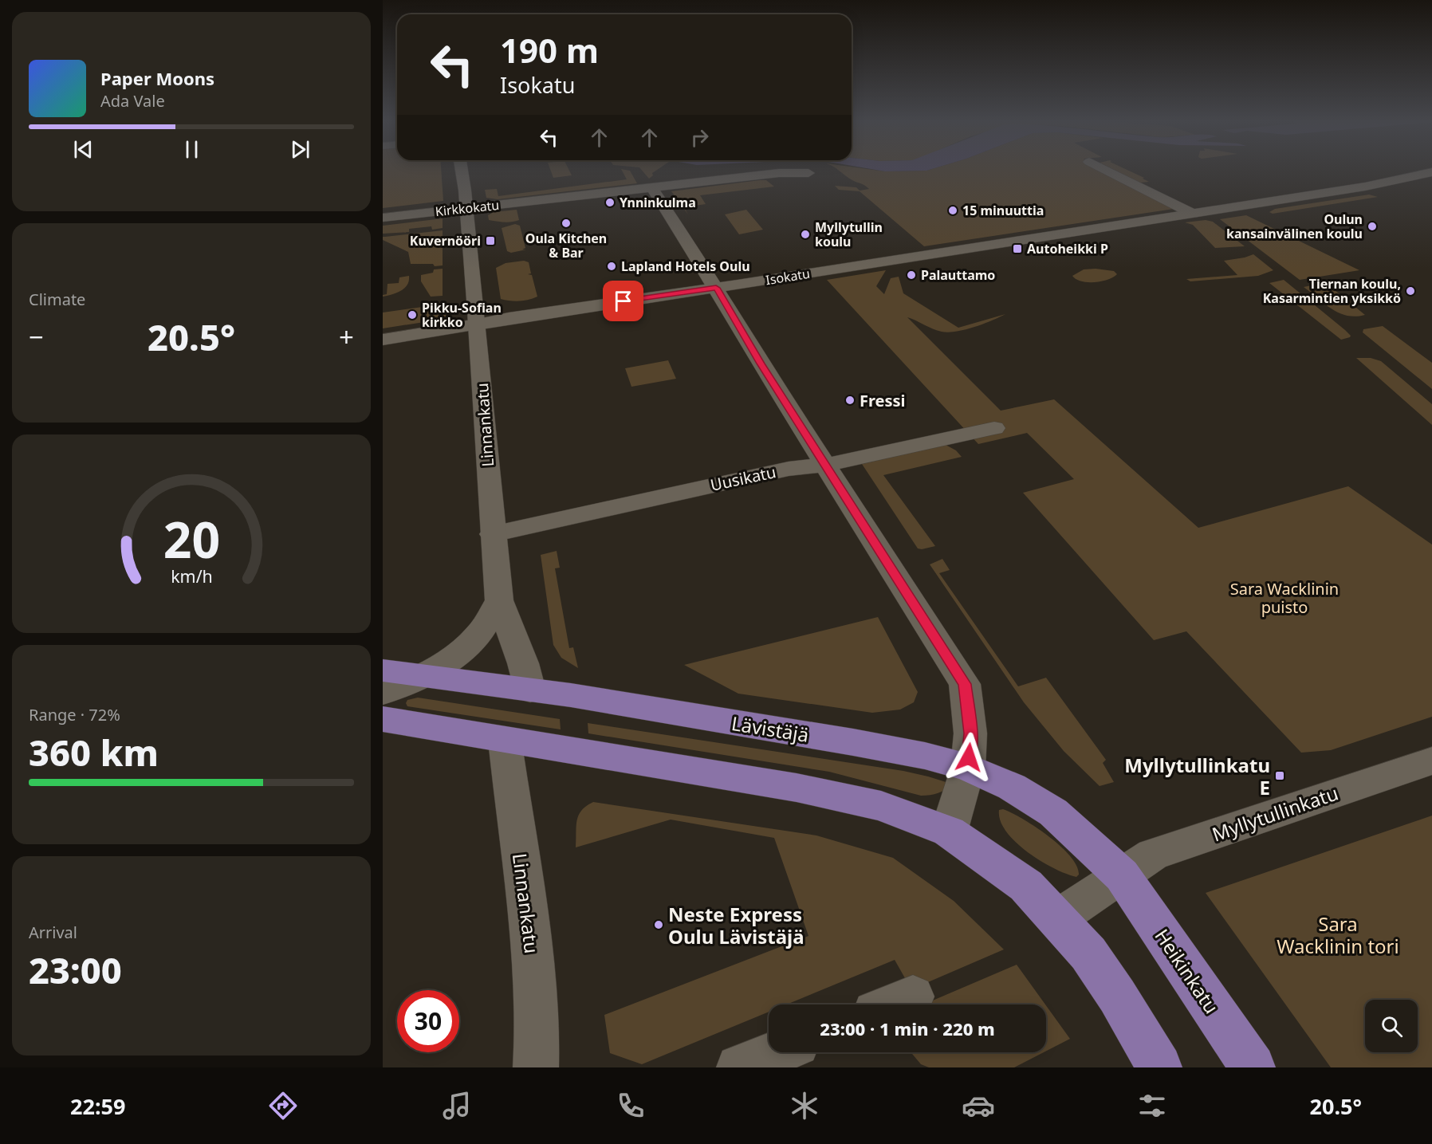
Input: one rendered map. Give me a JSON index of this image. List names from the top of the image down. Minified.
{"streets":{"main road":["Lävistäjä","Heikinkatu"],"street":["Kirkkokatu","Isokatu","Linnankatu","Uusikatu","Myllytullinkatu"]},"crossings":[["Kirkkokatu","Linnankatu"],["Isokatu","Linnankatu"],["Linnankatu","Uusikatu"],["Linnankatu","Lävistäjä"],["Lävistäjä","Myllytullinkatu"],["Lävistäjä","Heikinkatu"],["Myllytullinkatu","Heikinkatu"]],"parks":["Sara Wacklinin puisto","Sara Wacklinin tori"],"places":{"other":["Ynninkulma","15 minuuttia","Oula Kitchen & Bar","Oulun kansainvälinen koulu","Myllytullin koulu","Lapland Hotels Oulu","Palauttamo","Tiernan koulu, Kasarmintien yksikkö","Pikku-Sofian kirkko","Fressi","Neste Express Oulu Lävistäjä"],"transit":["Kuvernööri","Autoheikki P","Myllytullinkatu E"]},"page":{"turn":["190 m","Isokatu"],"song":["Paper Moons","Ada Vale"],"tile":["Climate",["Range · 72%","360 km"],["Arrival","23:00"]],"heat":["−","20.5°","+"],"limit":"30","trip":"23:00 · 1 min · 220 m","tabs":["22:59","20.5°"],"gauge":["20","km/h"]}}
